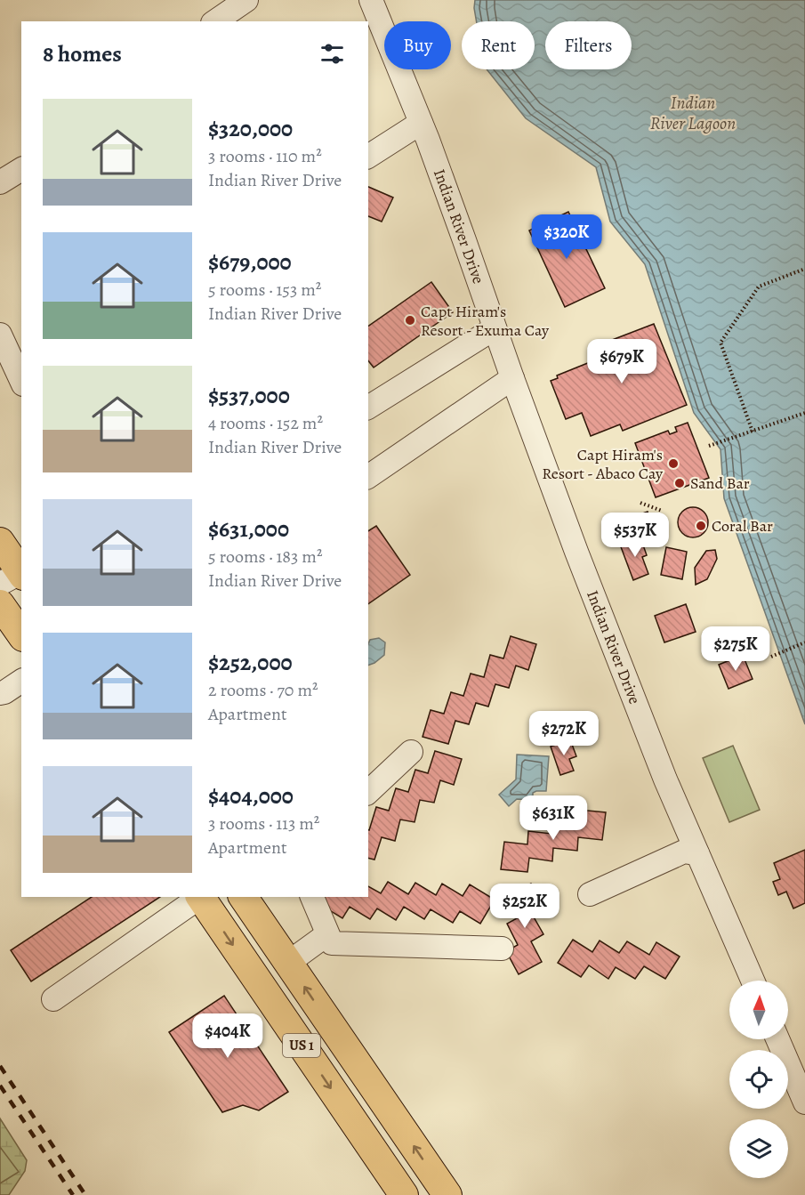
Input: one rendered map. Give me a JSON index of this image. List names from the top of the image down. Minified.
{"streets":{"main road":["US 1"],"street":["Indian River Drive"]},"water":["Indian River Lagoon"],"places":["Capt Hiram's Resort - Exuma Cay","Capt Hiram's Resort - Abaco Cay","Sand Bar","Coral Bar"],"north":"top","page":{"chip":["Buy","Rent","Filters"],"heading":"8 homes","list":[{"name":"$320,000","note":"3 rooms · 110 m² · Indian River Drive"},{"name":"$679,000","note":"5 rooms · 153 m² · Indian River Drive"},{"name":"$537,000","note":"4 rooms · 152 m² · Indian River Drive"},{"name":"$631,000","note":"5 rooms · 183 m² · Indian River Drive"},{"name":"$252,000","note":"2 rooms · 70 m² · Apartment"},{"name":"$404,000","note":"3 rooms · 113 m² · Apartment"}],"price":["$320K","$679K","$537K","$275K","$272K","$631K","$252K","$404K"]}}
